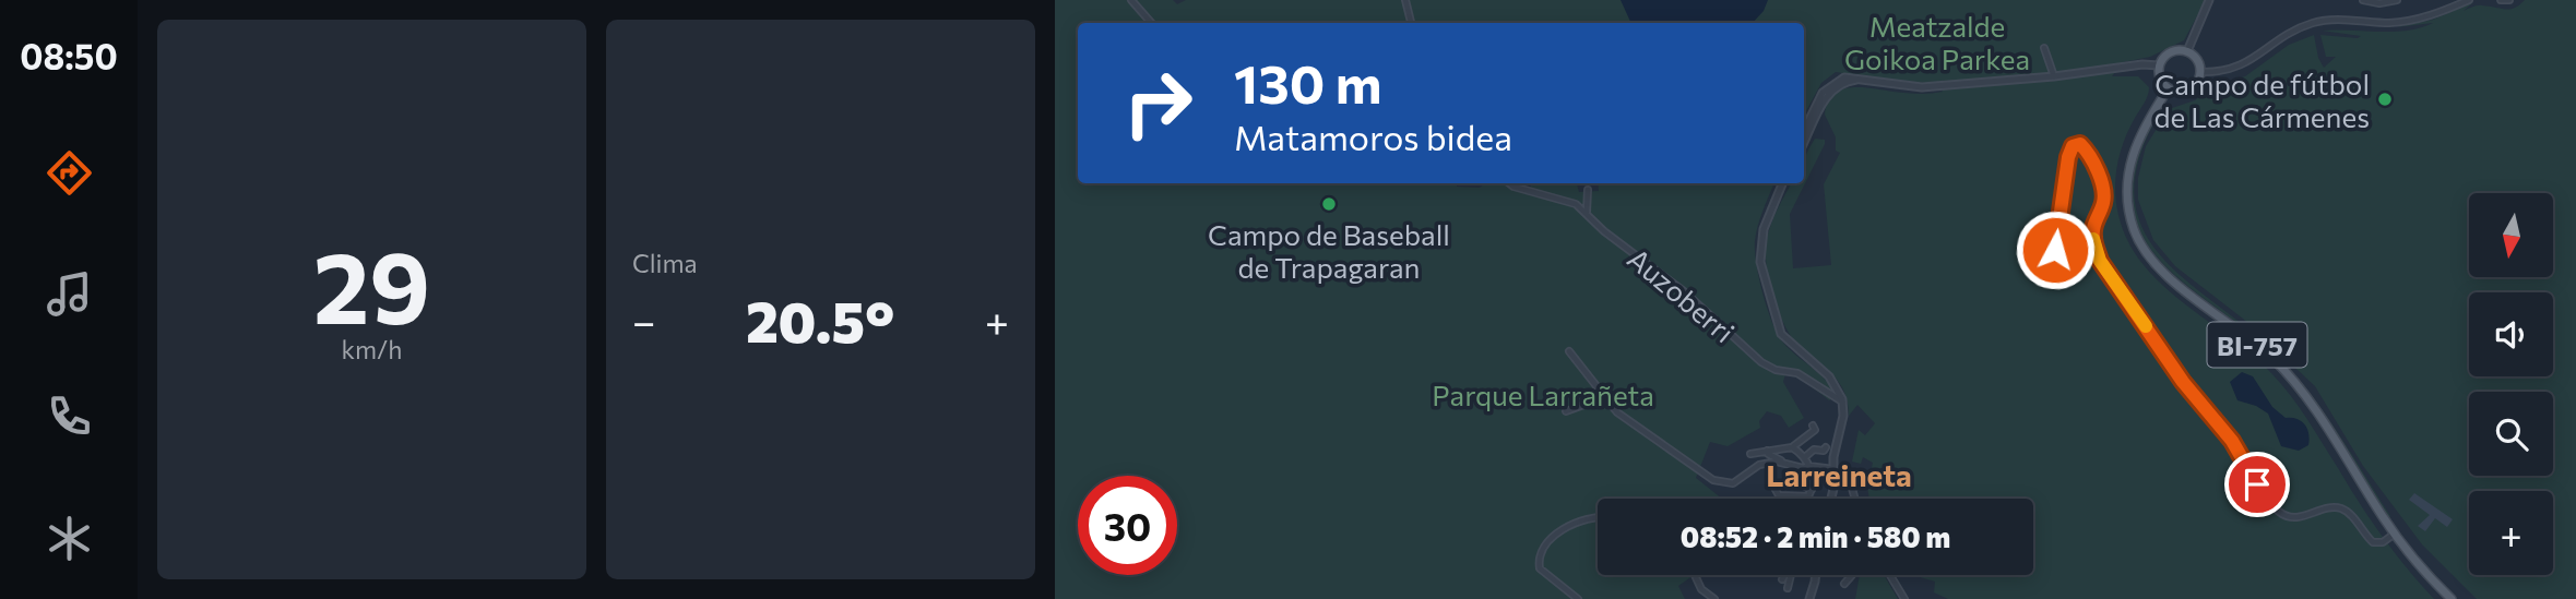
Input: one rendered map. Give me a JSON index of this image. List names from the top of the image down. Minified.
{"streets":{"main road":["BI-757"],"street":["Auzoberri"]},"districts":["Larreineta"],"parks":["Meatzalde Goikoa Parkea","Parque Larrañeta"],"places":["Campo de fútbol de Las Cármenes","Campo de Baseball de Trapagaran"],"north":"bottom","page":{"tabs":"08:50","tile":[["29","km/h"],"Clima"],"turn":["130 m","Matamoros bidea"],"map_buttons":"+","heat":["−","20.5°","+"],"limit":"30","trip":"08:52 · 2 min · 580 m"}}
